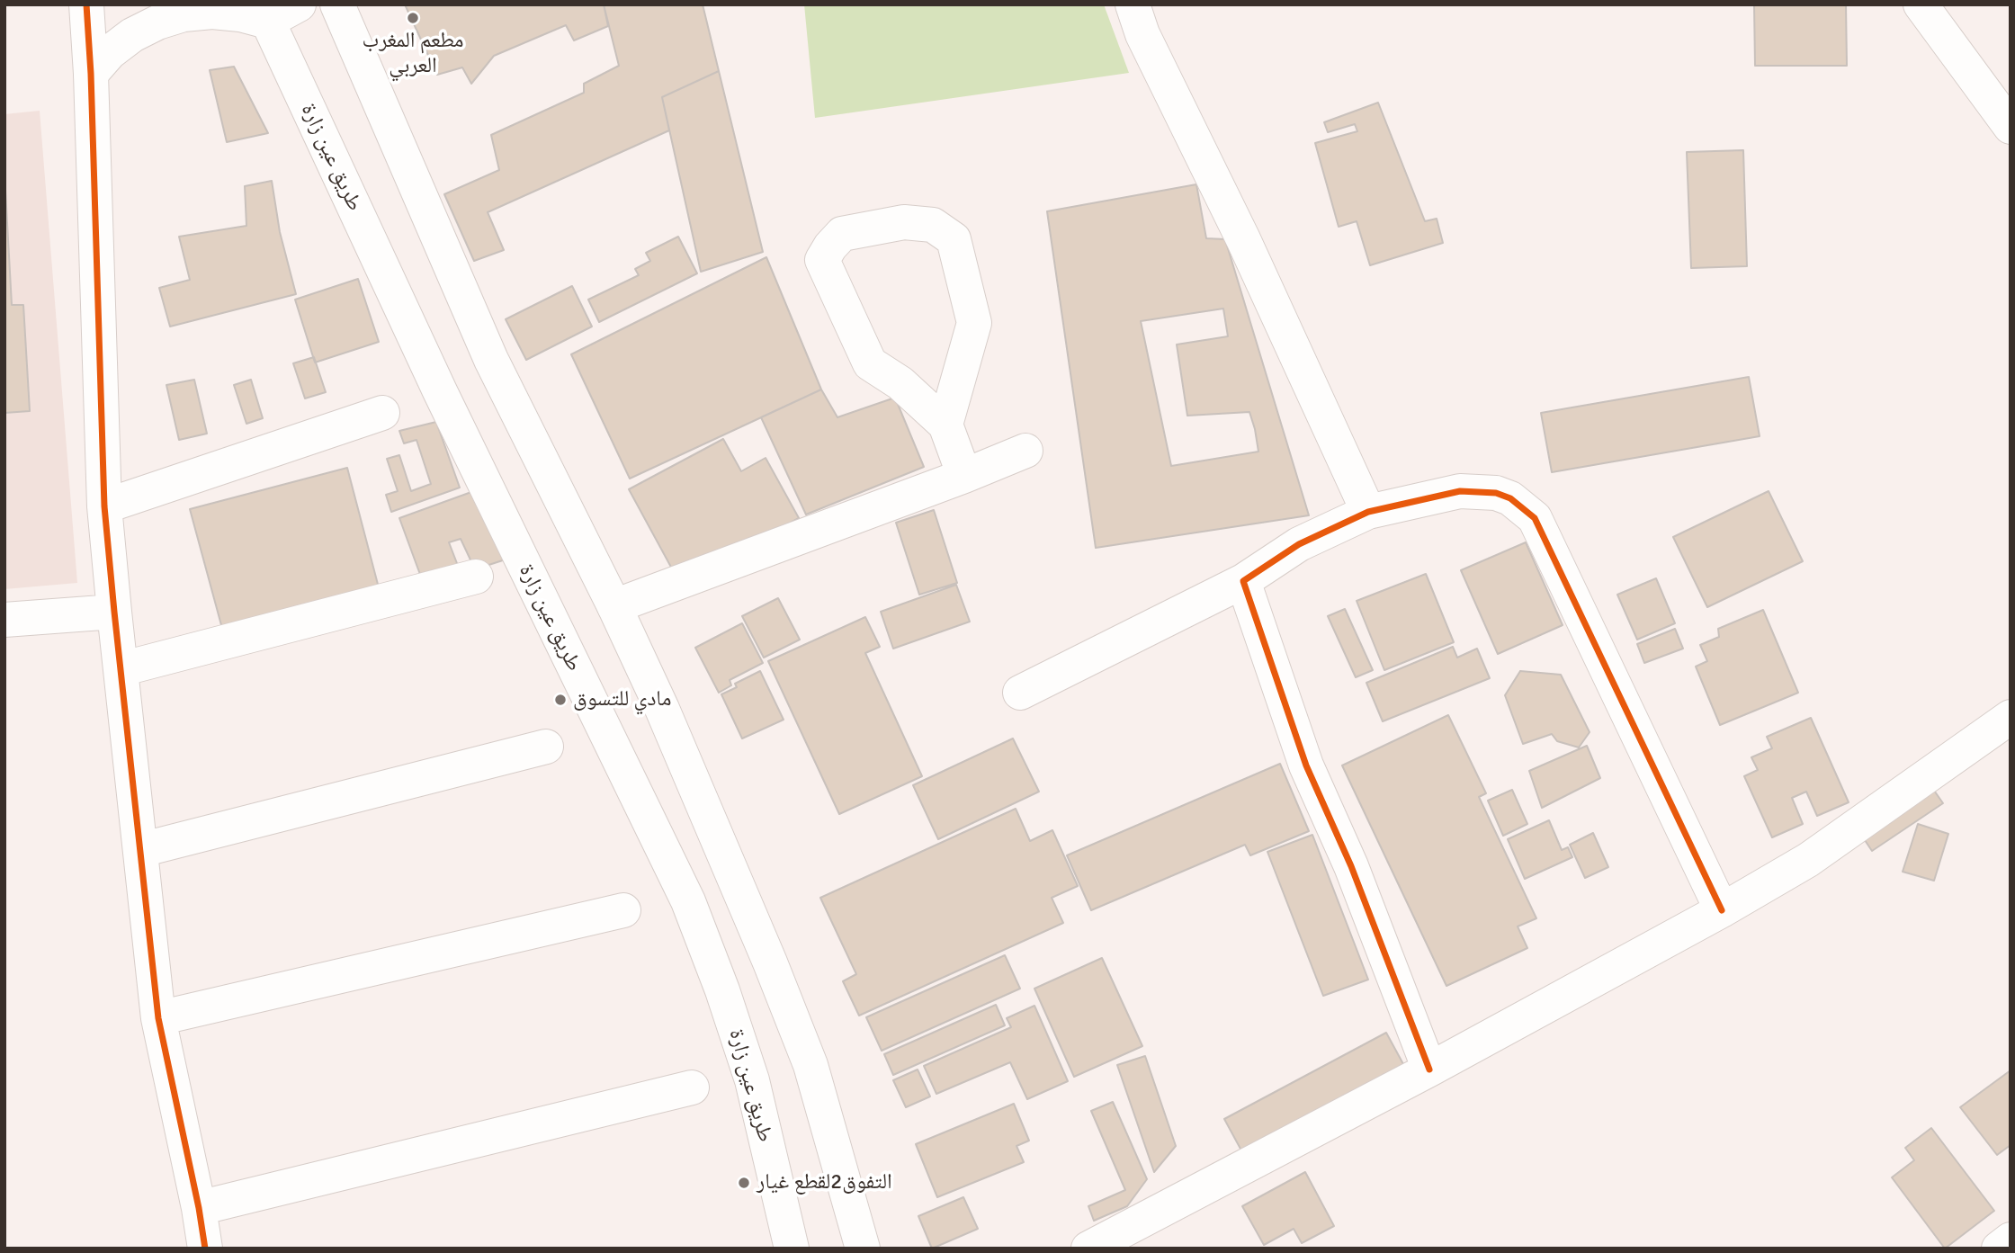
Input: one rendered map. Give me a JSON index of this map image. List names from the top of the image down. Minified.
{"streets":{"street":["طريق عين زارة"]},"places":["مطعم المغرب العربي","مادي للتسوق","التفوق2لقطع غيار"]}
